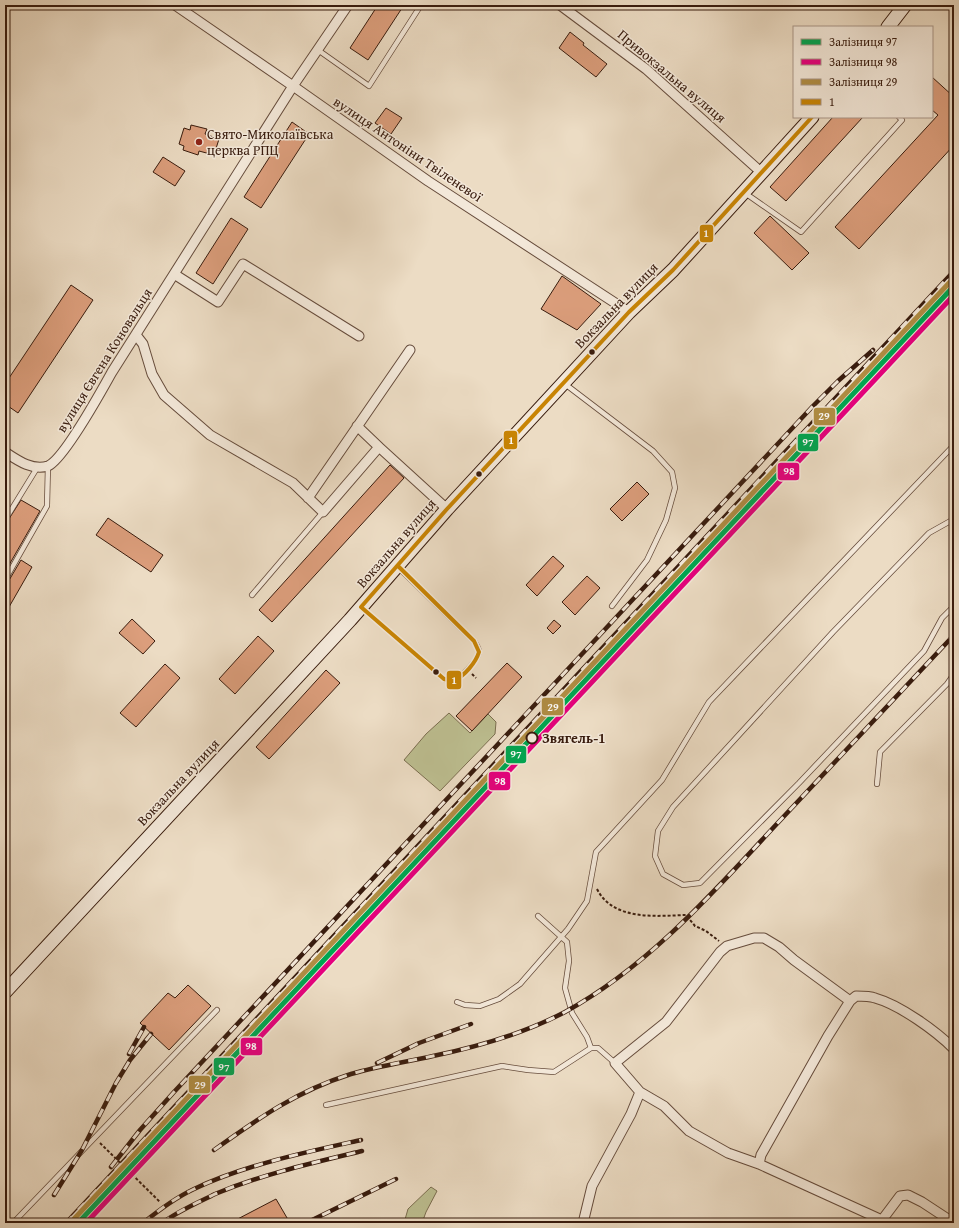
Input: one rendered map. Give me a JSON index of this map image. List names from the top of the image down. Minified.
{"streets":{"street":["Привокзальна вулиця","вулиця Антоніни Твіленевої","Вокзальна вулиця","вулиця Євгена Коновальця"]},"crossings":[["Привокзальна вулиця","Вокзальна вулиця"],["вулиця Антоніни Твіленевої","Вокзальна вулиця"],["вулиця Антоніни Твіленевої","вулиця Євгена Коновальця"]],"places":["Свято-Миколаївська церква РПЦ","Звягель-1"],"lines":["transit line 1","rail line 29","rail line 97","rail line 98"],"legend":["Залізниця 97","Залізниця 98","Залізниця 29","1"]}
